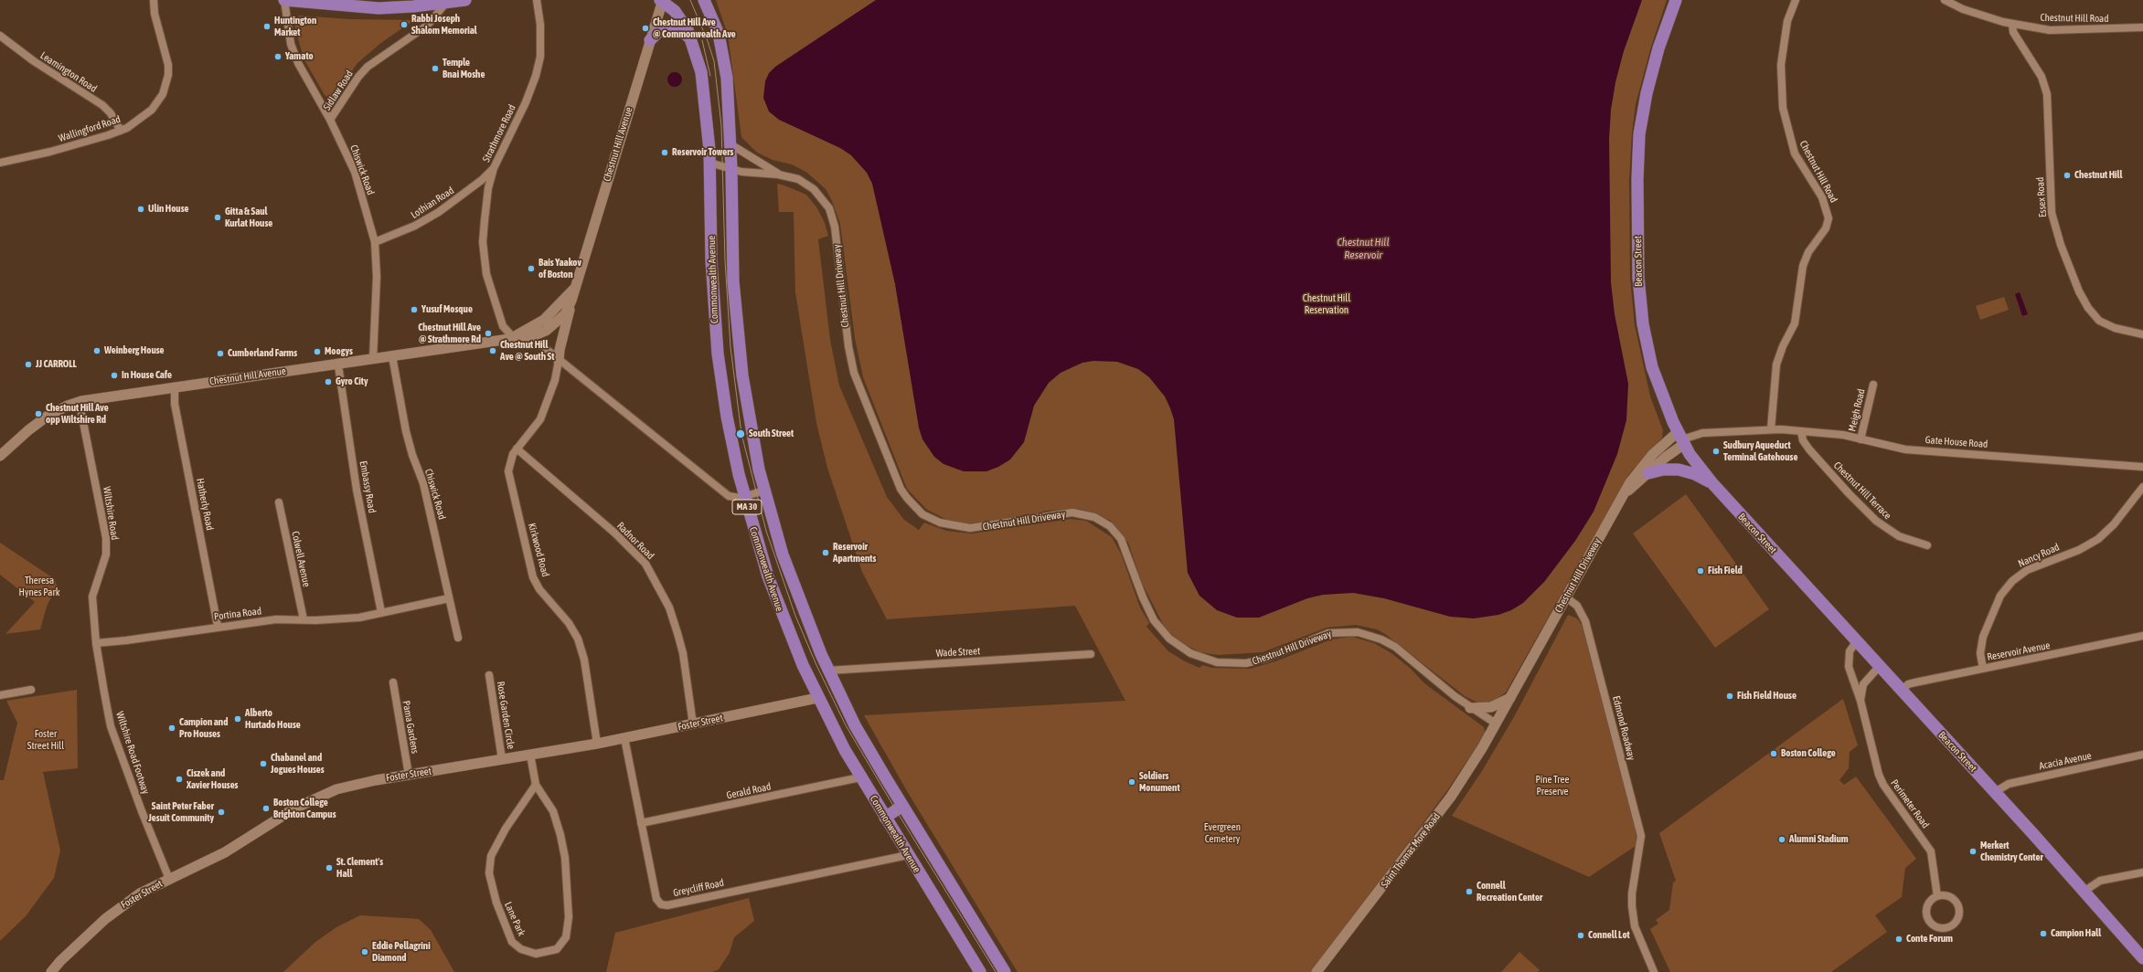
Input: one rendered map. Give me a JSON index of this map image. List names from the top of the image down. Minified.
{"streets":{"main road":["Chestnut Hill Avenue","Beacon Street","Commonwealth Avenue","Chestnut Hill Driveway","MA 30","Foster Street","Saint Thomas More Road"],"street":["Chestnut Hill Road","Leamington Road","Sidlaw Road","Wallingford Road","Strathmore Road","Chiswick Road","Essex Road","Lothian Road","Meigh Road","Gate House Road","Embassy Road","Chestnut Hill Terrace","Hatherly Road","Wiltshire Road","Radnor Road","Kirkwood Road","Nancy Road","Colwell Avenue","Portina Road","Reservoir Avenue","Wade Street","Rose Garden Circle","Pama Gardens","Edmond Roadway","Wiltshire Road Footway","Acacia Avenue","Gerald Road","Perimeter Road","Greycliff Road","Lane Park"]},"crossings":[["Chestnut Hill Road","Essex Road"],["Chestnut Hill Road","Gate House Road"],["Leamington Road","Wallingford Road"],["Sidlaw Road","Chiswick Road"],["Strathmore Road","Chestnut Hill Avenue"],["Strathmore Road","Lothian Road"],["Chestnut Hill Avenue","Chiswick Road"],["Chestnut Hill Avenue","Commonwealth Avenue"],["Chestnut Hill Avenue","Embassy Road"],["Chestnut Hill Avenue","Hatherly Road"],["Chestnut Hill Avenue","Wiltshire Road"],["Chiswick Road","Lothian Road"],["Chiswick Road","Portina Road"],["Beacon Street","Chestnut Hill Driveway"],["Beacon Street","Reservoir Avenue"],["Beacon Street","Acacia Avenue"],["Beacon Street","Perimeter Road"],["Commonwealth Avenue","Chestnut Hill Driveway"],["Commonwealth Avenue","Wade Street"],["Commonwealth Avenue","Foster Street"],["Commonwealth Avenue","Gerald Road"],["Commonwealth Avenue","Greycliff Road"],["Chestnut Hill Driveway","Edmond Roadway"],["Chestnut Hill Driveway","Saint Thomas More Road"],["Meigh Road","Gate House Road"],["Gate House Road","Chestnut Hill Terrace"],["Embassy Road","Portina Road"],["Hatherly Road","Portina Road"],["Wiltshire Road","Portina Road"],["Wiltshire Road","Wiltshire Road Footway"],["Radnor Road","Kirkwood Road"],["Radnor Road","Foster Street"],["Kirkwood Road","Foster Street"],["Nancy Road","Reservoir Avenue"],["Colwell Avenue","Portina Road"],["Rose Garden Circle","Foster Street"],["Foster Street","Pama Gardens"],["Foster Street","Wiltshire Road Footway"],["Foster Street","Greycliff Road"],["Foster Street","Lane Park"],["Gerald Road","Greycliff Road"]],"water":["Chestnut Hill Reservoir"],"parks":["Chestnut Hill Reservation","Theresa Hynes Park","Foster Street Hill","Pine Tree Preserve","Evergreen Cemetery"],"places":["Rabbi Joseph Shalom Memorial","Huntington Market","Chestnut Hill Ave @ Commonwealth Ave","Yamato","Temple Bnai Moshe","Reservoir Towers","Chestnut Hill","Ulin House","Gitta & Saul Kurlat House","Bais Yaakov of Boston","Yusuf Mosque","Chestnut Hill Ave @ Strathmore Rd","Weinberg House","Chestnut Hill Ave @ South St","Moogys","Cumberland Farms","JJ CARROLL","In House Cafe","Gyro City","Chestnut Hill Ave opp Wiltshire Rd","South Street","Sudbury Aqueduct Terminal Gatehouse","Reservoir Apartments","Fish Field","Fish Field House","Alberto Hurtado House","Campion and Pro Houses","Boston College","Chabanel and Jogues Houses","Ciszek and Xavier Houses","Soldiers Monument","Boston College Brighton Campus","Saint Peter Faber Jesuit Community","Alumni Stadium","Merkert Chemistry Center","St. Clement's Hall","Connell Recreation Center","Campion Hall","Connell Lot","Conte Forum","Eddie Pellagrini Diamond"]}
